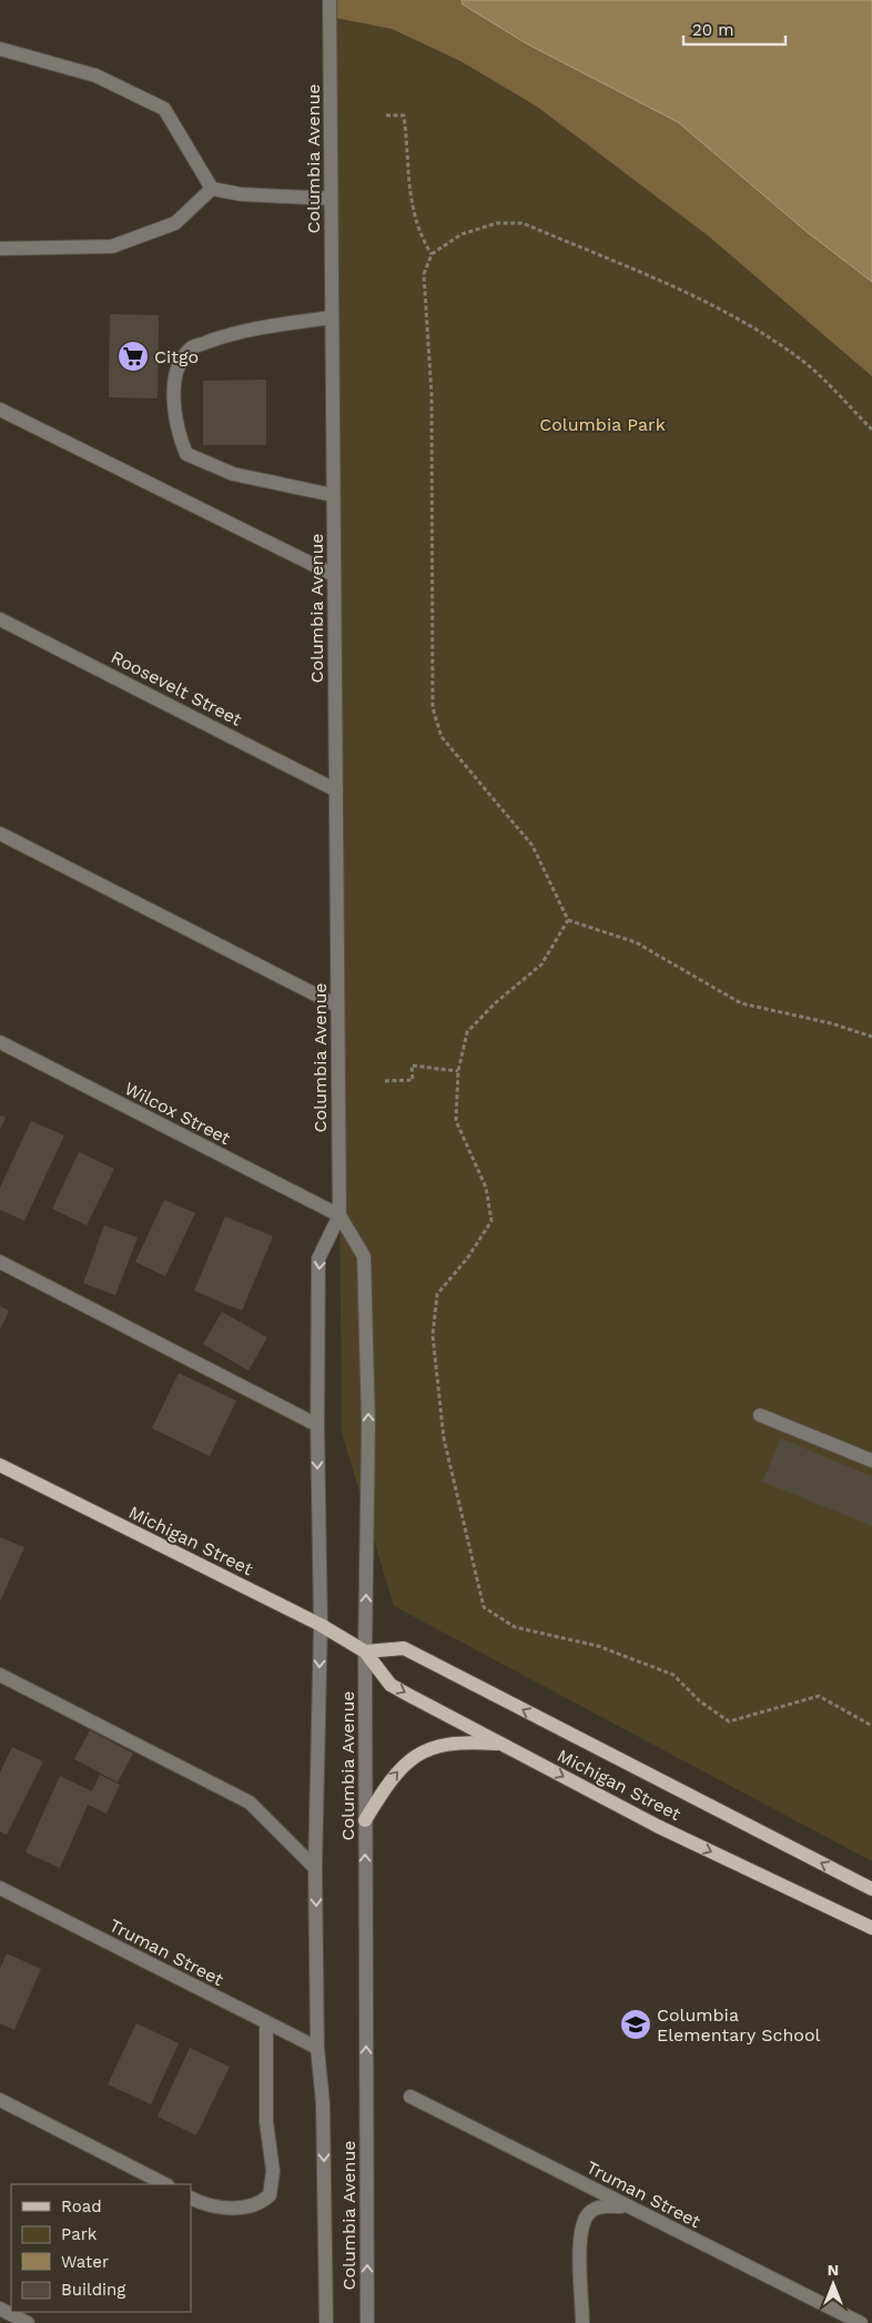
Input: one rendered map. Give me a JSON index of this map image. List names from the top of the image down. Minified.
{"streets":{"main road":["Michigan Street"],"street":["Columbia Avenue","Roosevelt Street","Wilcox Street","Truman Street"]},"crossings":[["Columbia Avenue","Roosevelt Street"],["Columbia Avenue","Wilcox Street"],["Columbia Avenue","Michigan Street"],["Columbia Avenue","Truman Street"]],"parks":["Columbia Park"],"places":{"supermarket":["Citgo"],"school or university":["Columbia Elementary School"]},"legend":["Road","Park","Water","Building"],"scale_bar":"20 m","north":"top"}
